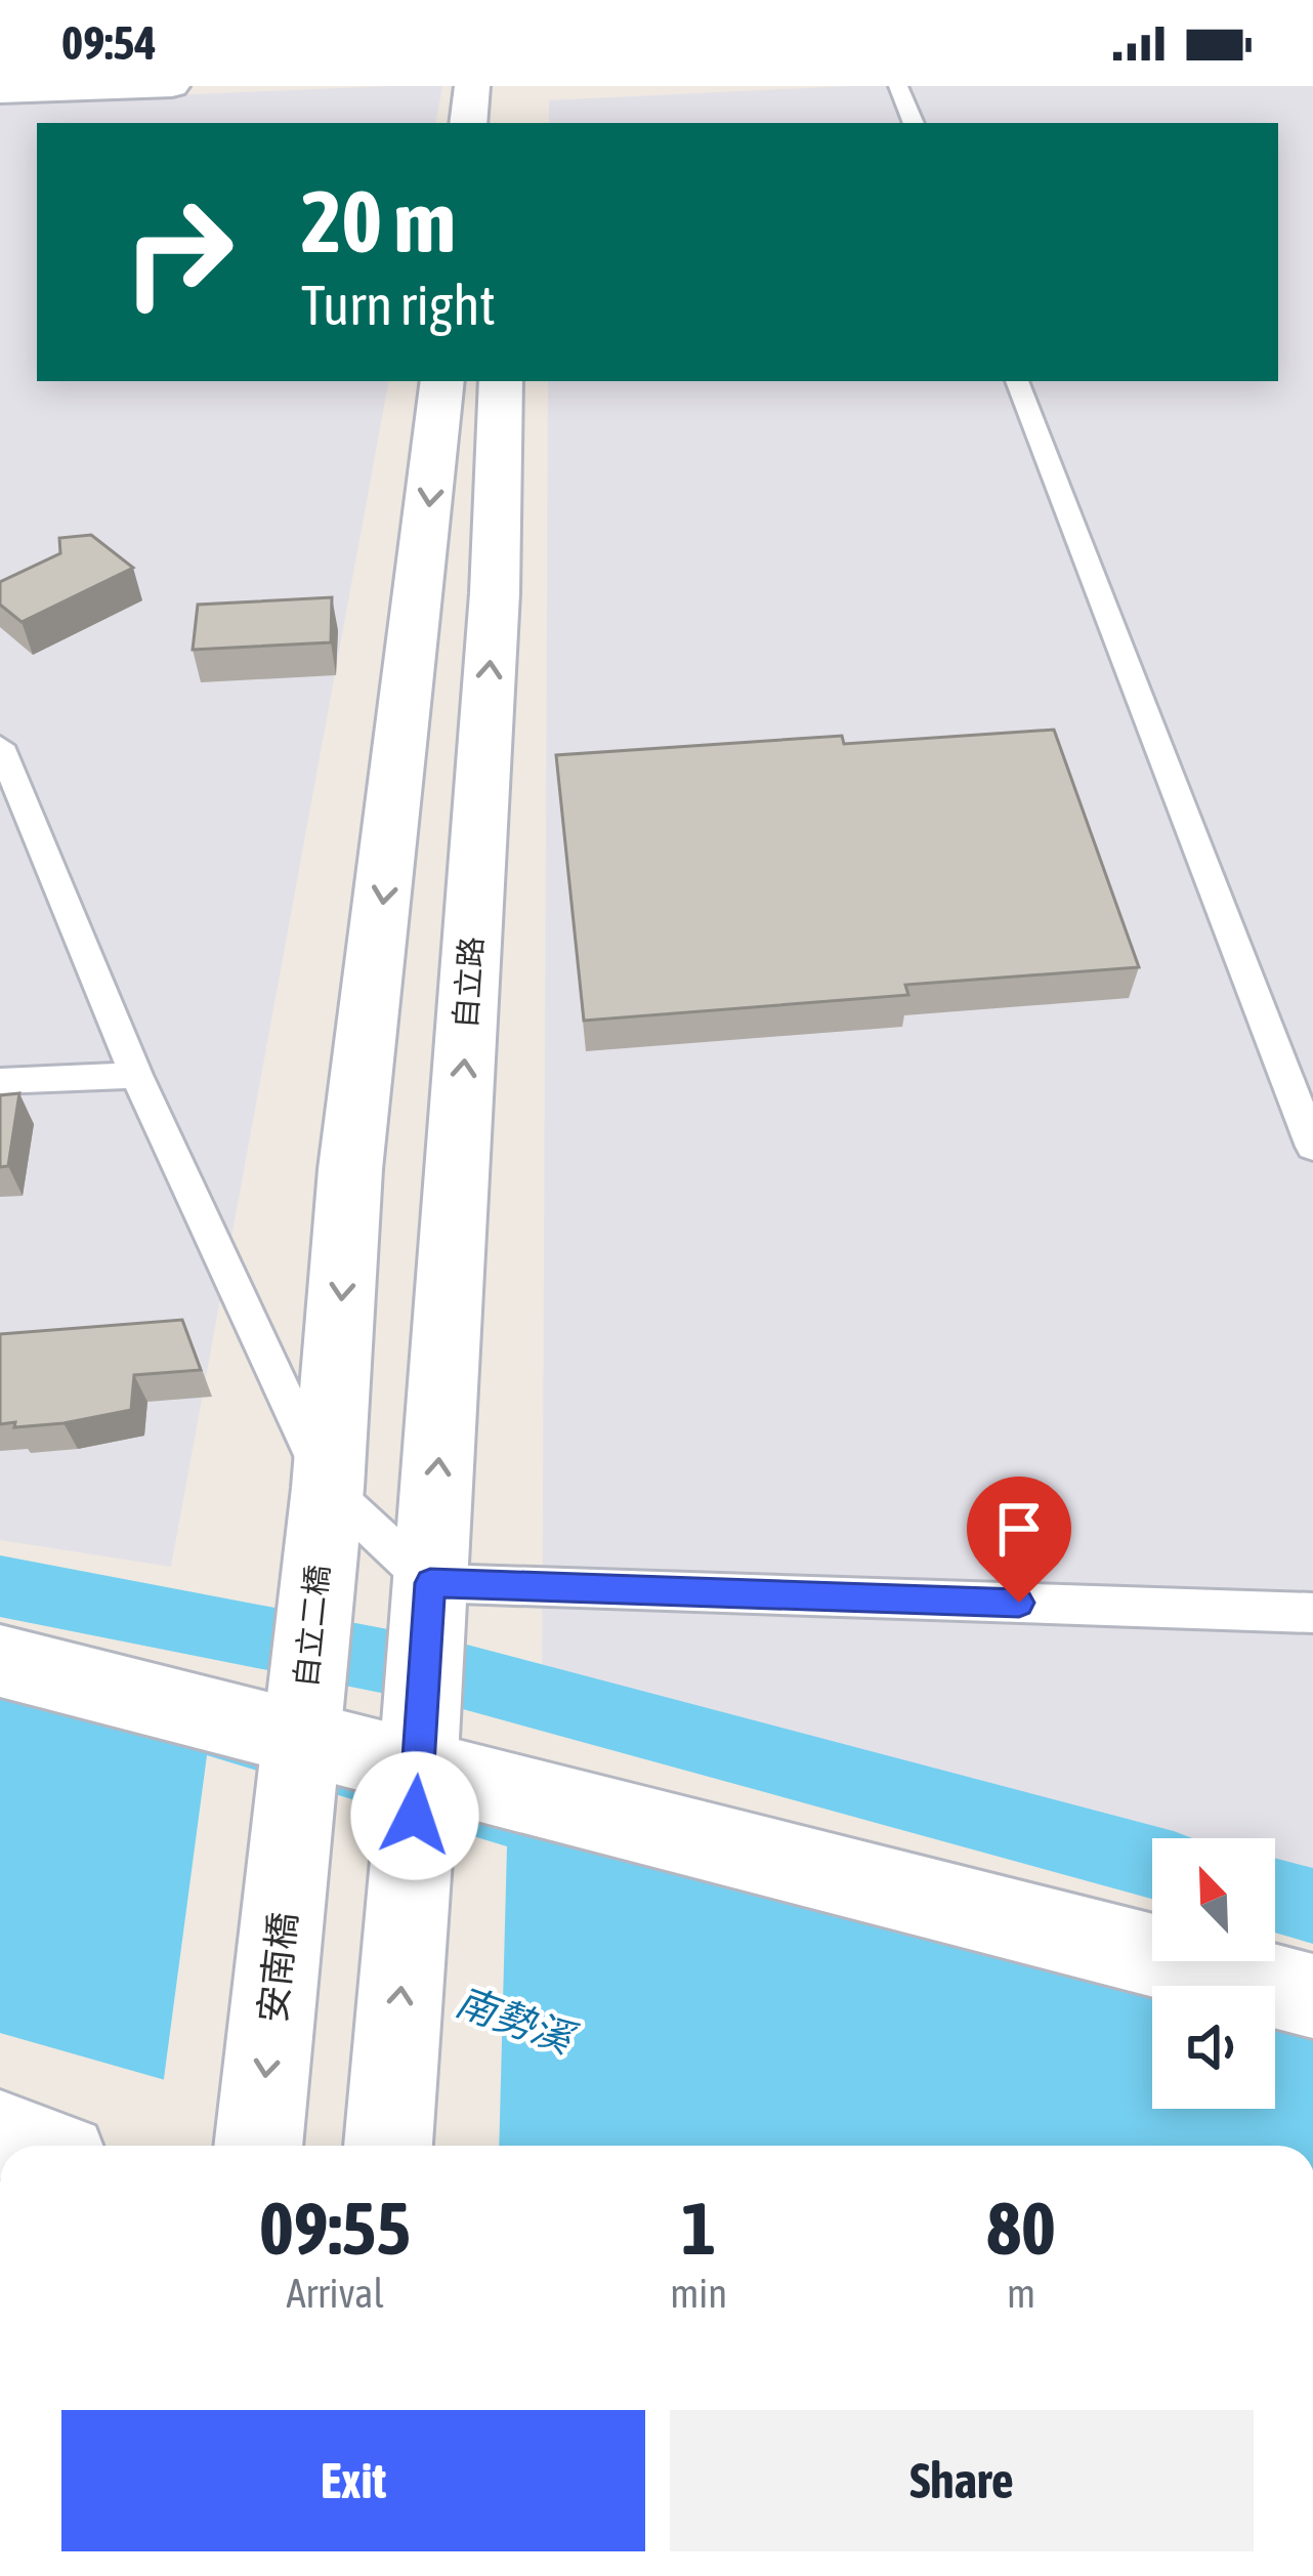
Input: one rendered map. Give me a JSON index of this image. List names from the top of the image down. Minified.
{"streets":{"street":["自立路","自立二橋","安南橋"]},"crossings":[["自立二橋","安南橋"]],"water":["南勢溪"],"north":"top left","page":{"status":"09:54","turn":["20 m","Turn right"],"eta":["09:55","Arrival","1","min","80","m"],"buttons":["Exit","Share"]}}
